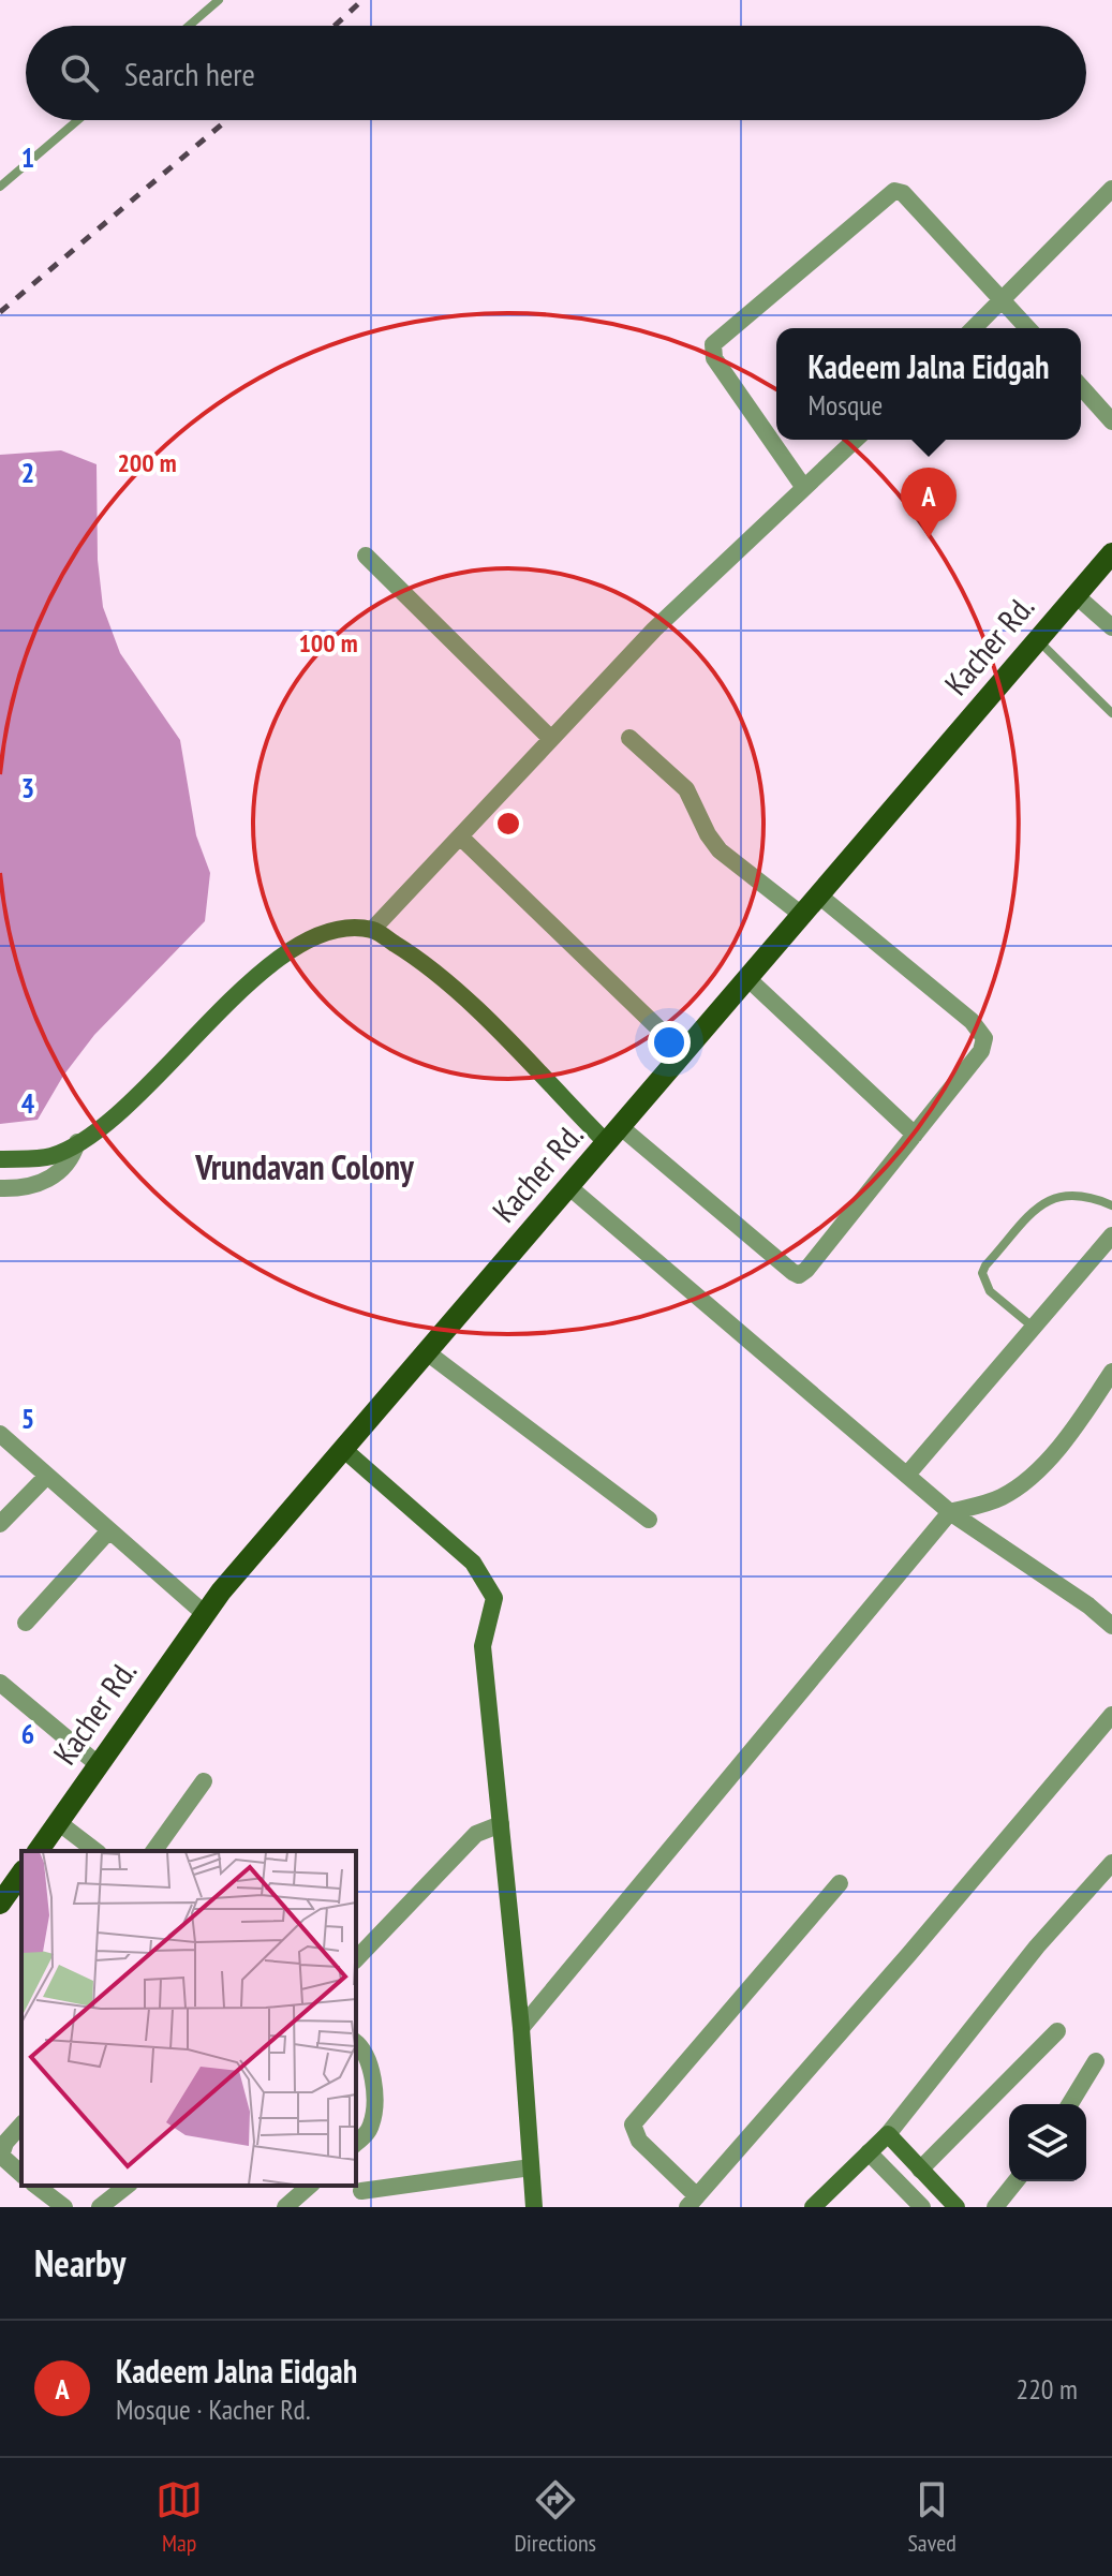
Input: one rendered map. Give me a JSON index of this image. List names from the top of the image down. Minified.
{"streets":{"main road":["Kacher Rd."]},"districts":["Vrundavan Colony"],"page":{"search":"Search here","popup":["Kadeem Jalna Eidgah","Mosque"],"pins":"A","heading":"Nearby","list":[{"mark":"A","name":"Kadeem Jalna Eidgah","note":"Mosque · Kacher Rd.","value":"220 m"}],"nav":["Map","Directions","Saved"]},"grid":{"rows":["1","2","3","4","5","6"]},"rings":["200 m","100 m"]}
